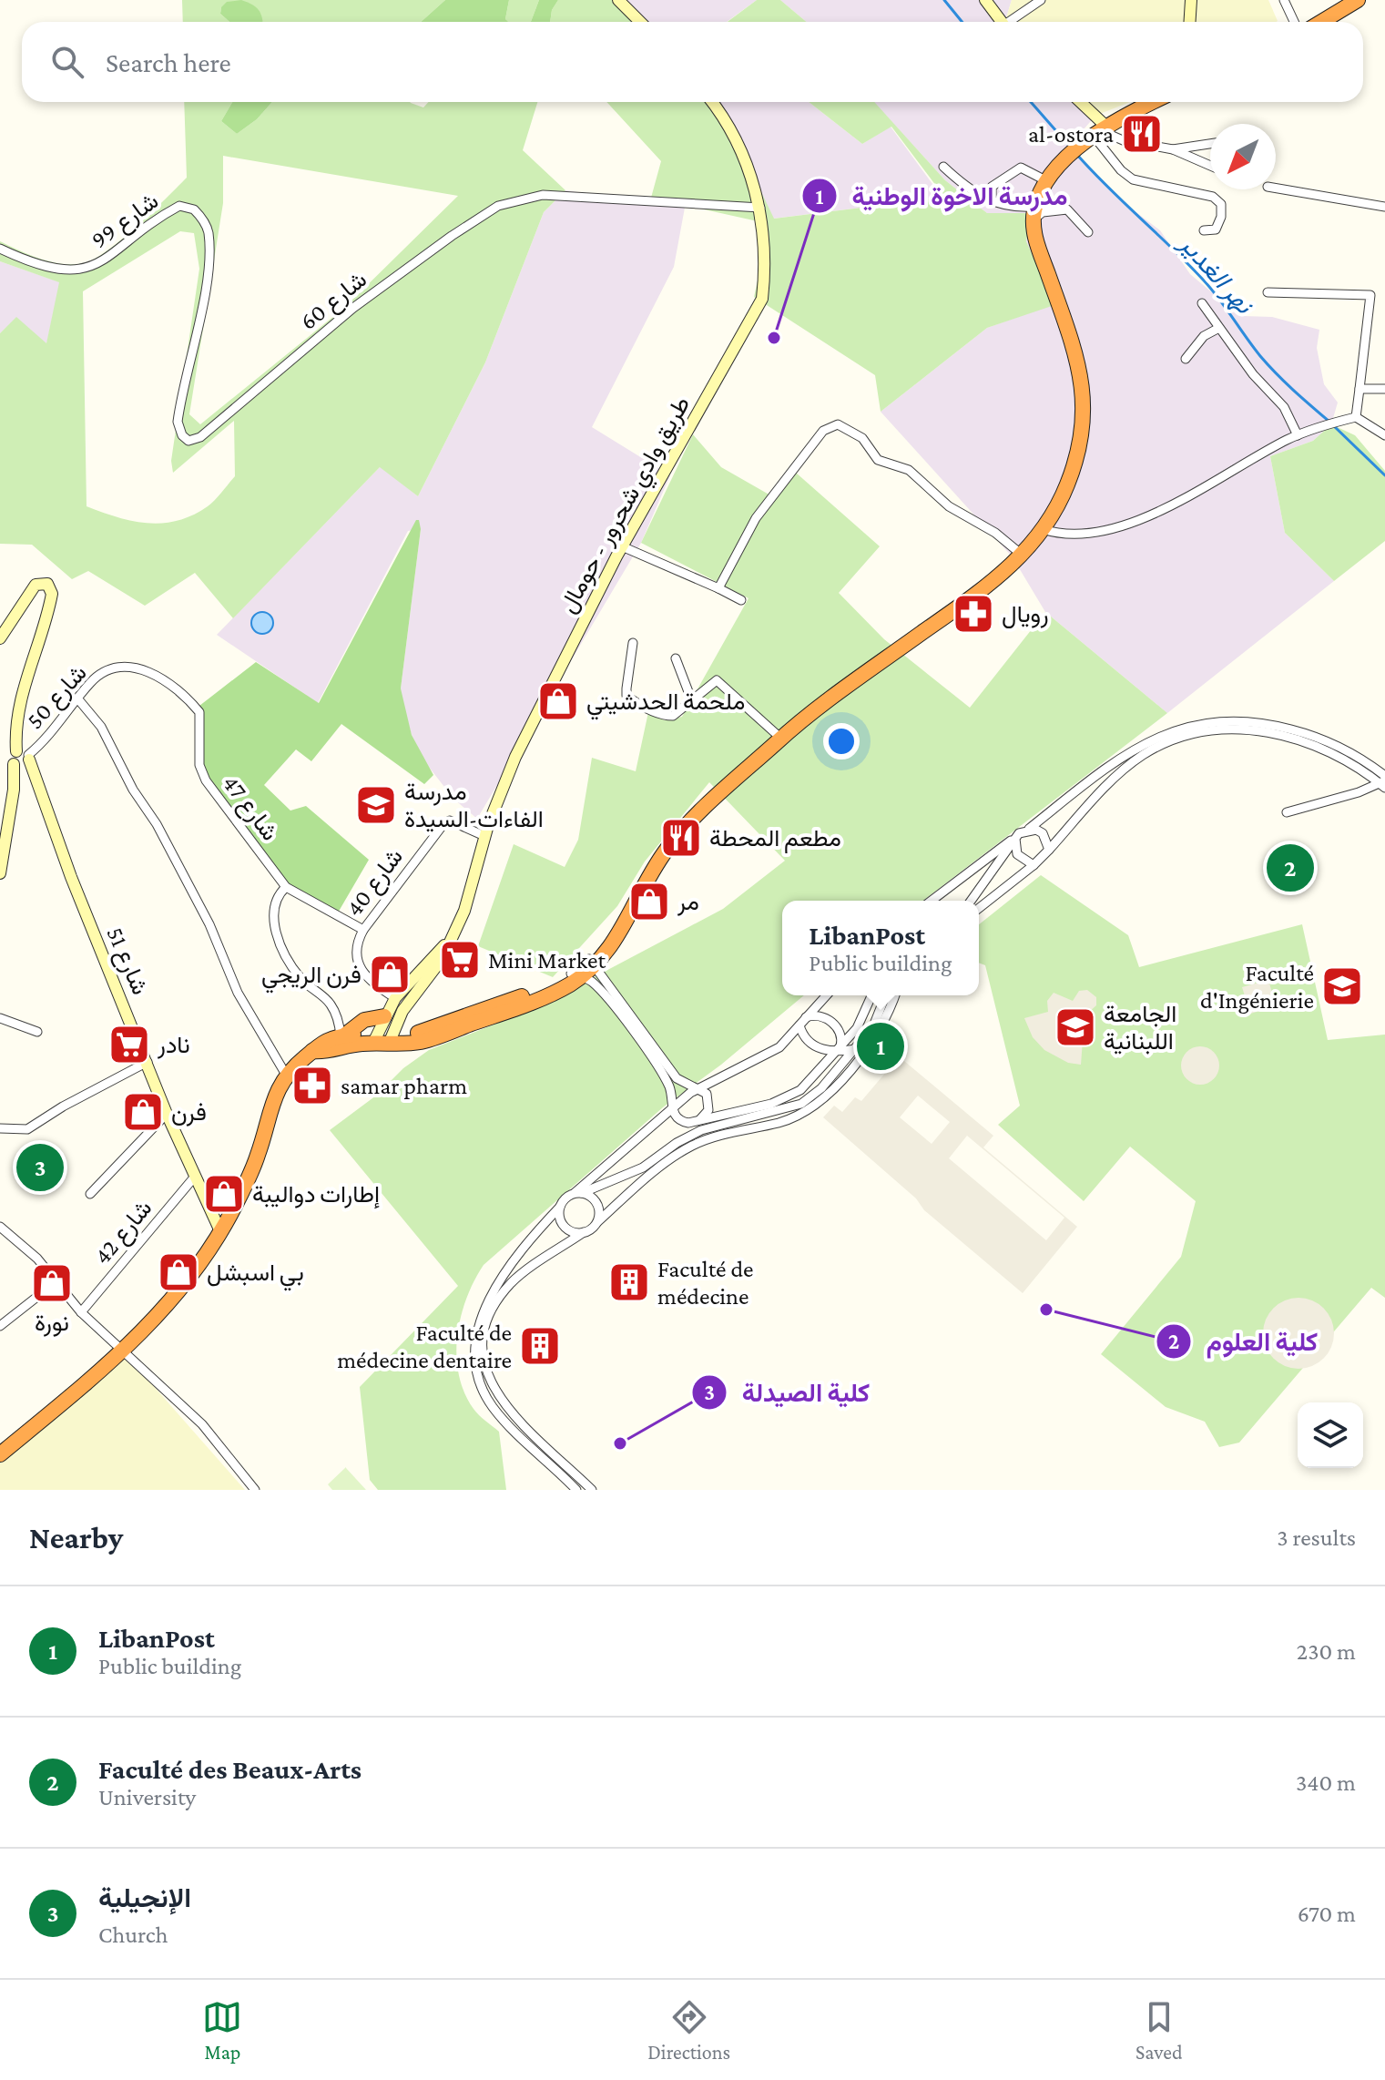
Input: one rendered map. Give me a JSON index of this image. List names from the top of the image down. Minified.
{"streets":{"main road":["طريق وادي شحرور - حومال","شارع 51"],"street":["شارع 99","شارع 60","شارع 50","شارع 47","شارع 40","شارع 42"]},"crossings":[["شارع 99","شارع 60"],["شارع 60","طريق وادي شحرور - حومال"],["طريق وادي شحرور - حومال","شارع 40"],["شارع 50","شارع 47"],["شارع 50","شارع 51"],["شارع 47","شارع 40"],["شارع 51","شارع 42"]],"water":["نهر الغدير"],"places":{"restaurant":["al-ostora","مطعم المحطة"],"other":["مدرسة الاخوة الوطنية","كلية العلوم","كلية الصيدلة"],"pharmacy":["رويال","samar pharm"],"shop":["ملحمة الحدشيتي","مر","فرن الريجي","فرن","إطارات دواليبة","بي اسبشل","نورة"],"school or university":["مدرسة الفاءات-السيدة","Faculté d'Ingénierie","الجامعة اللبنانية"],"supermarket":["Mini Market","نادر"],"building":["Faculté de médecine","Faculté de médecine dentaire"]},"north":"bottom left","page":{"search":"Search here","pins":["2","1","3"],"popup":["LibanPost","Public building"],"heading":["Nearby","3 results"],"list":[{"mark":"1","name":"LibanPost","note":"Public building","value":"230 m"},{"mark":"2","name":"Faculté des Beaux-Arts","note":"University","value":"340 m"},{"mark":"3","name":"الإنجيلية","note":"Church","value":"670 m"}],"nav":["Map","Directions","Saved"]}}
